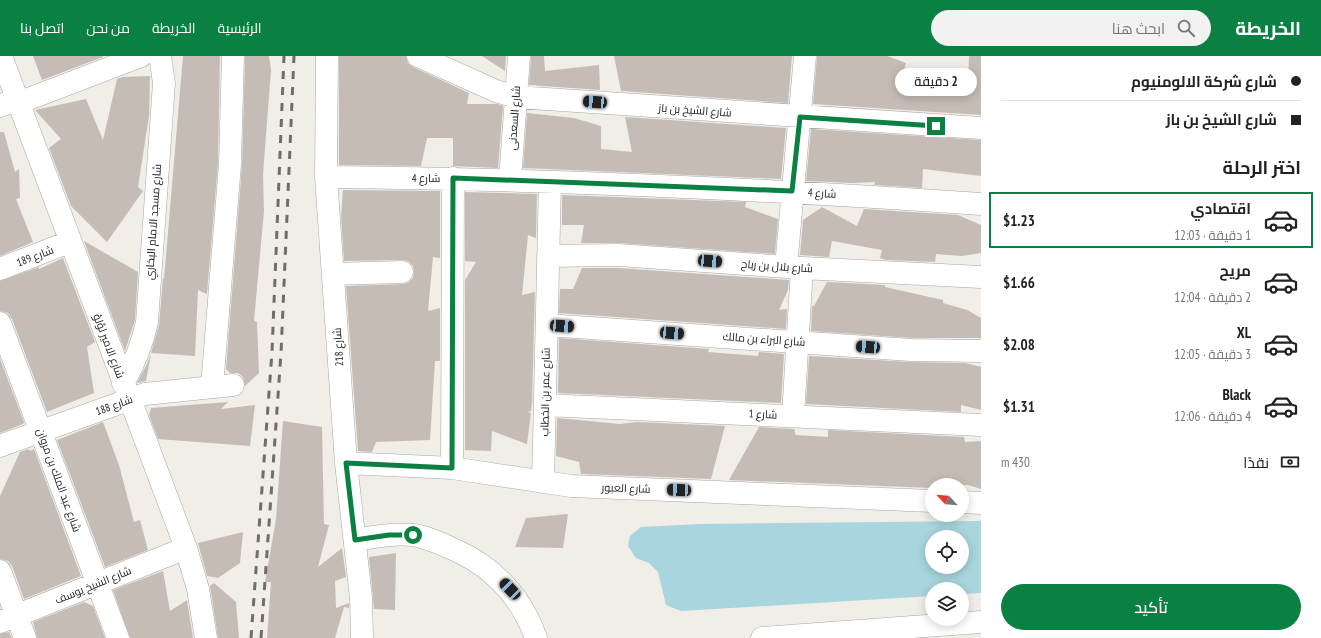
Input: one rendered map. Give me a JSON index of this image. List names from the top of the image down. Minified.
{"streets":{"street":["شارع الشيخ بن باز","شارع السعدنى","شارع 4","شارع مسجد الامام البخاري","شارع 189","شارع بلال بن رباح","شارع البراء بن مالك","شارع الامير لؤلؤ","شارع 218","شارع عمر بن الخطاب","شارع 188","شارع 1","شارع عبد الملك بن مروان","شارع العبور","شارع الشيخ يوسف"]},"crossings":[["شارع الشيخ بن باز","شارع السعدنى"],["شارع السعدنى","شارع 4"],["شارع 4","شارع 218"],["شارع 4","شارع عمر بن الخطاب"],["شارع مسجد الامام البخاري","شارع الامير لؤلؤ"],["شارع مسجد الامام البخاري","شارع 188"],["شارع 189","شارع الامير لؤلؤ"],["شارع بلال بن رباح","شارع عمر بن الخطاب"],["شارع البراء بن مالك","شارع عمر بن الخطاب"],["شارع الامير لؤلؤ","شارع 188"],["شارع الامير لؤلؤ","شارع الشيخ يوسف"],["شارع 218","شارع العبور"],["شارع عمر بن الخطاب","شارع 1"],["شارع عمر بن الخطاب","شارع العبور"],["شارع 188","شارع عبد الملك بن مروان"],["شارع عبد الملك بن مروان","شارع الشيخ يوسف"]],"north":"top left","page":{"header":"الخريطة","search":"ابحث هنا","nav":["الرئيسية","الخريطة","من نحن","اتصل بنا"],"banner":["شارع شركة الالومنيوم","شارع الشيخ بن باز"],"bubble":"2 دقيقة","heading":"اختر الرحلة","list":[{"name":"اقتصادي","note":"1 دقيقة · 12:03","value":"$1.23"},{"name":"مريح","note":"2 دقيقة · 12:04","value":"$1.66"},{"name":"XL","note":"3 دقيقة · 12:05","value":"$2.08"},{"name":"Black","note":"4 دقيقة · 12:06","value":"$1.31"}],"pay":["نقدًا","430 m"],"buttons":"تأكيد"}}
